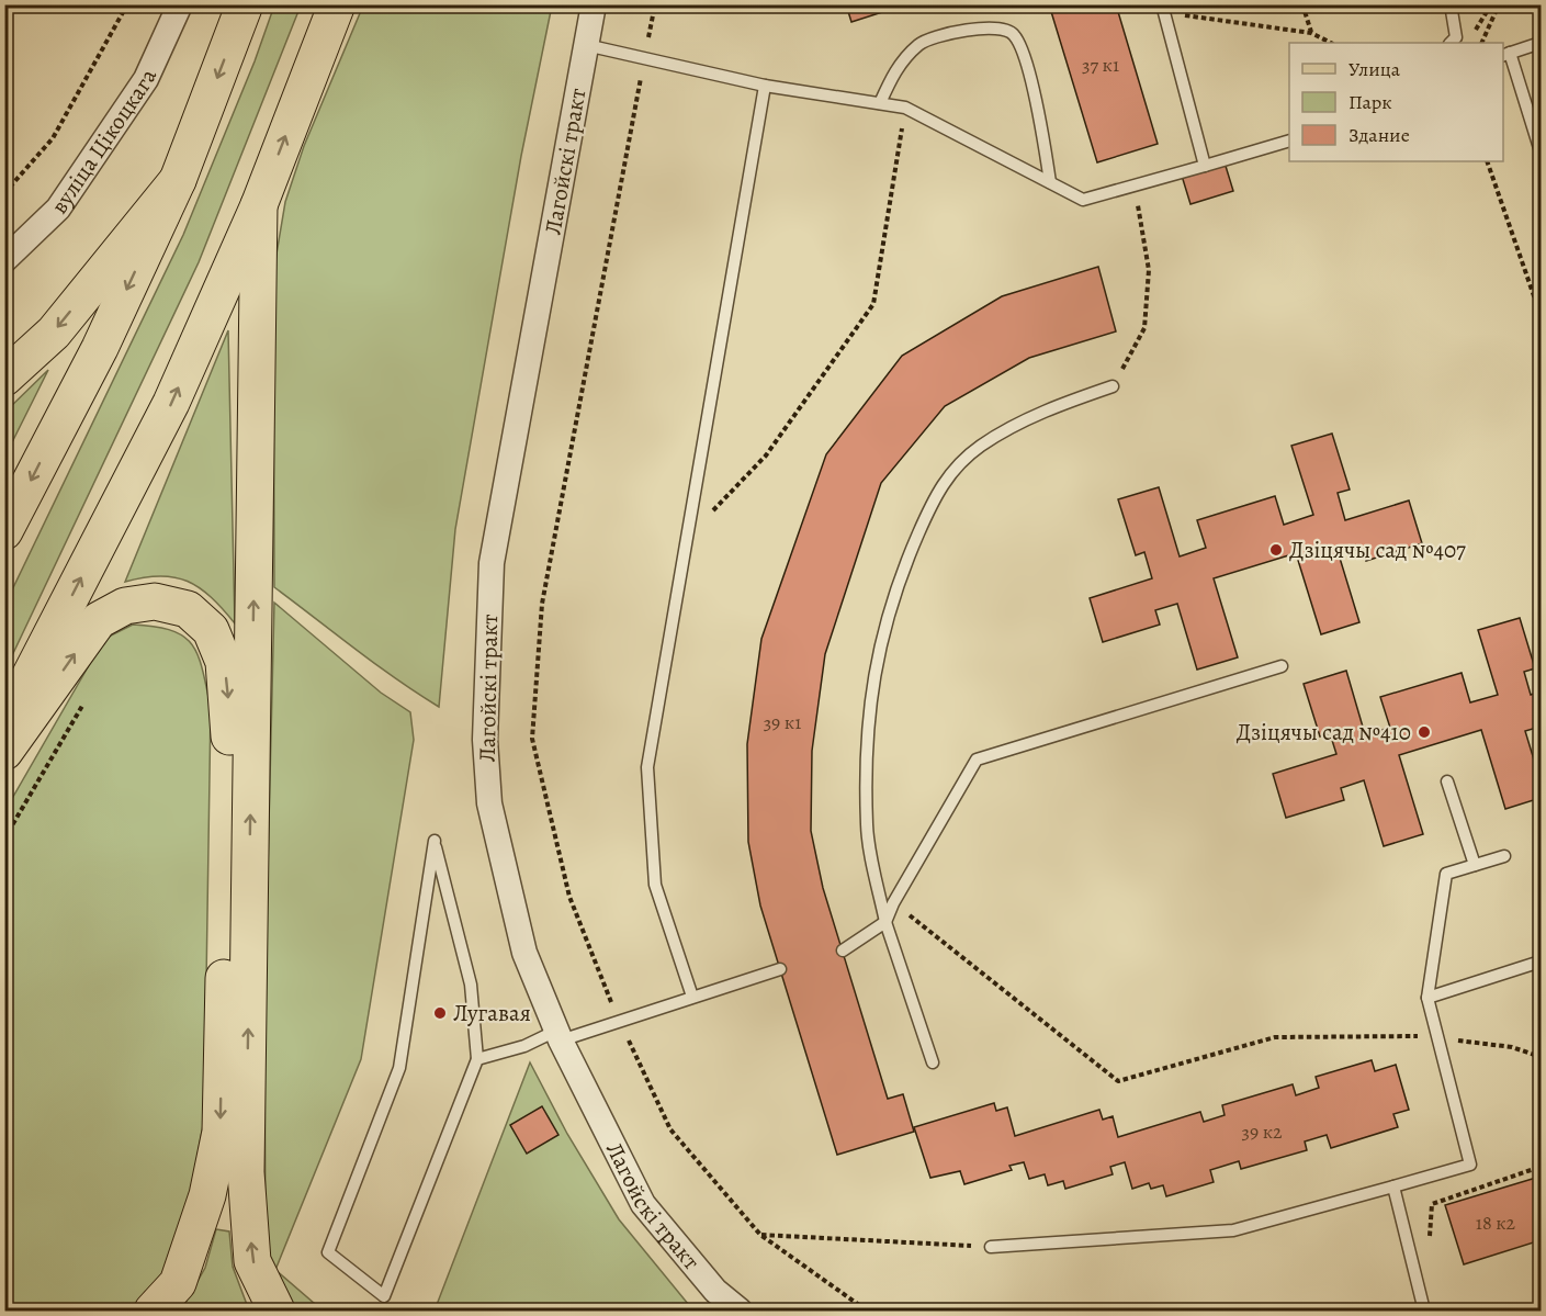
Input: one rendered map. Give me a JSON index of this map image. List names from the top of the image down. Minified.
{"streets":{"street":["вуліца Цікоцкага","Лагойскі тракт"]},"places":["Дзіцячы сад №407","Дзіцячы сад №410","Лугавая"],"house_numbers":["37 к1","39 к1","39 к2","18 к2"],"legend":["Улица","Парк","Здание"]}
